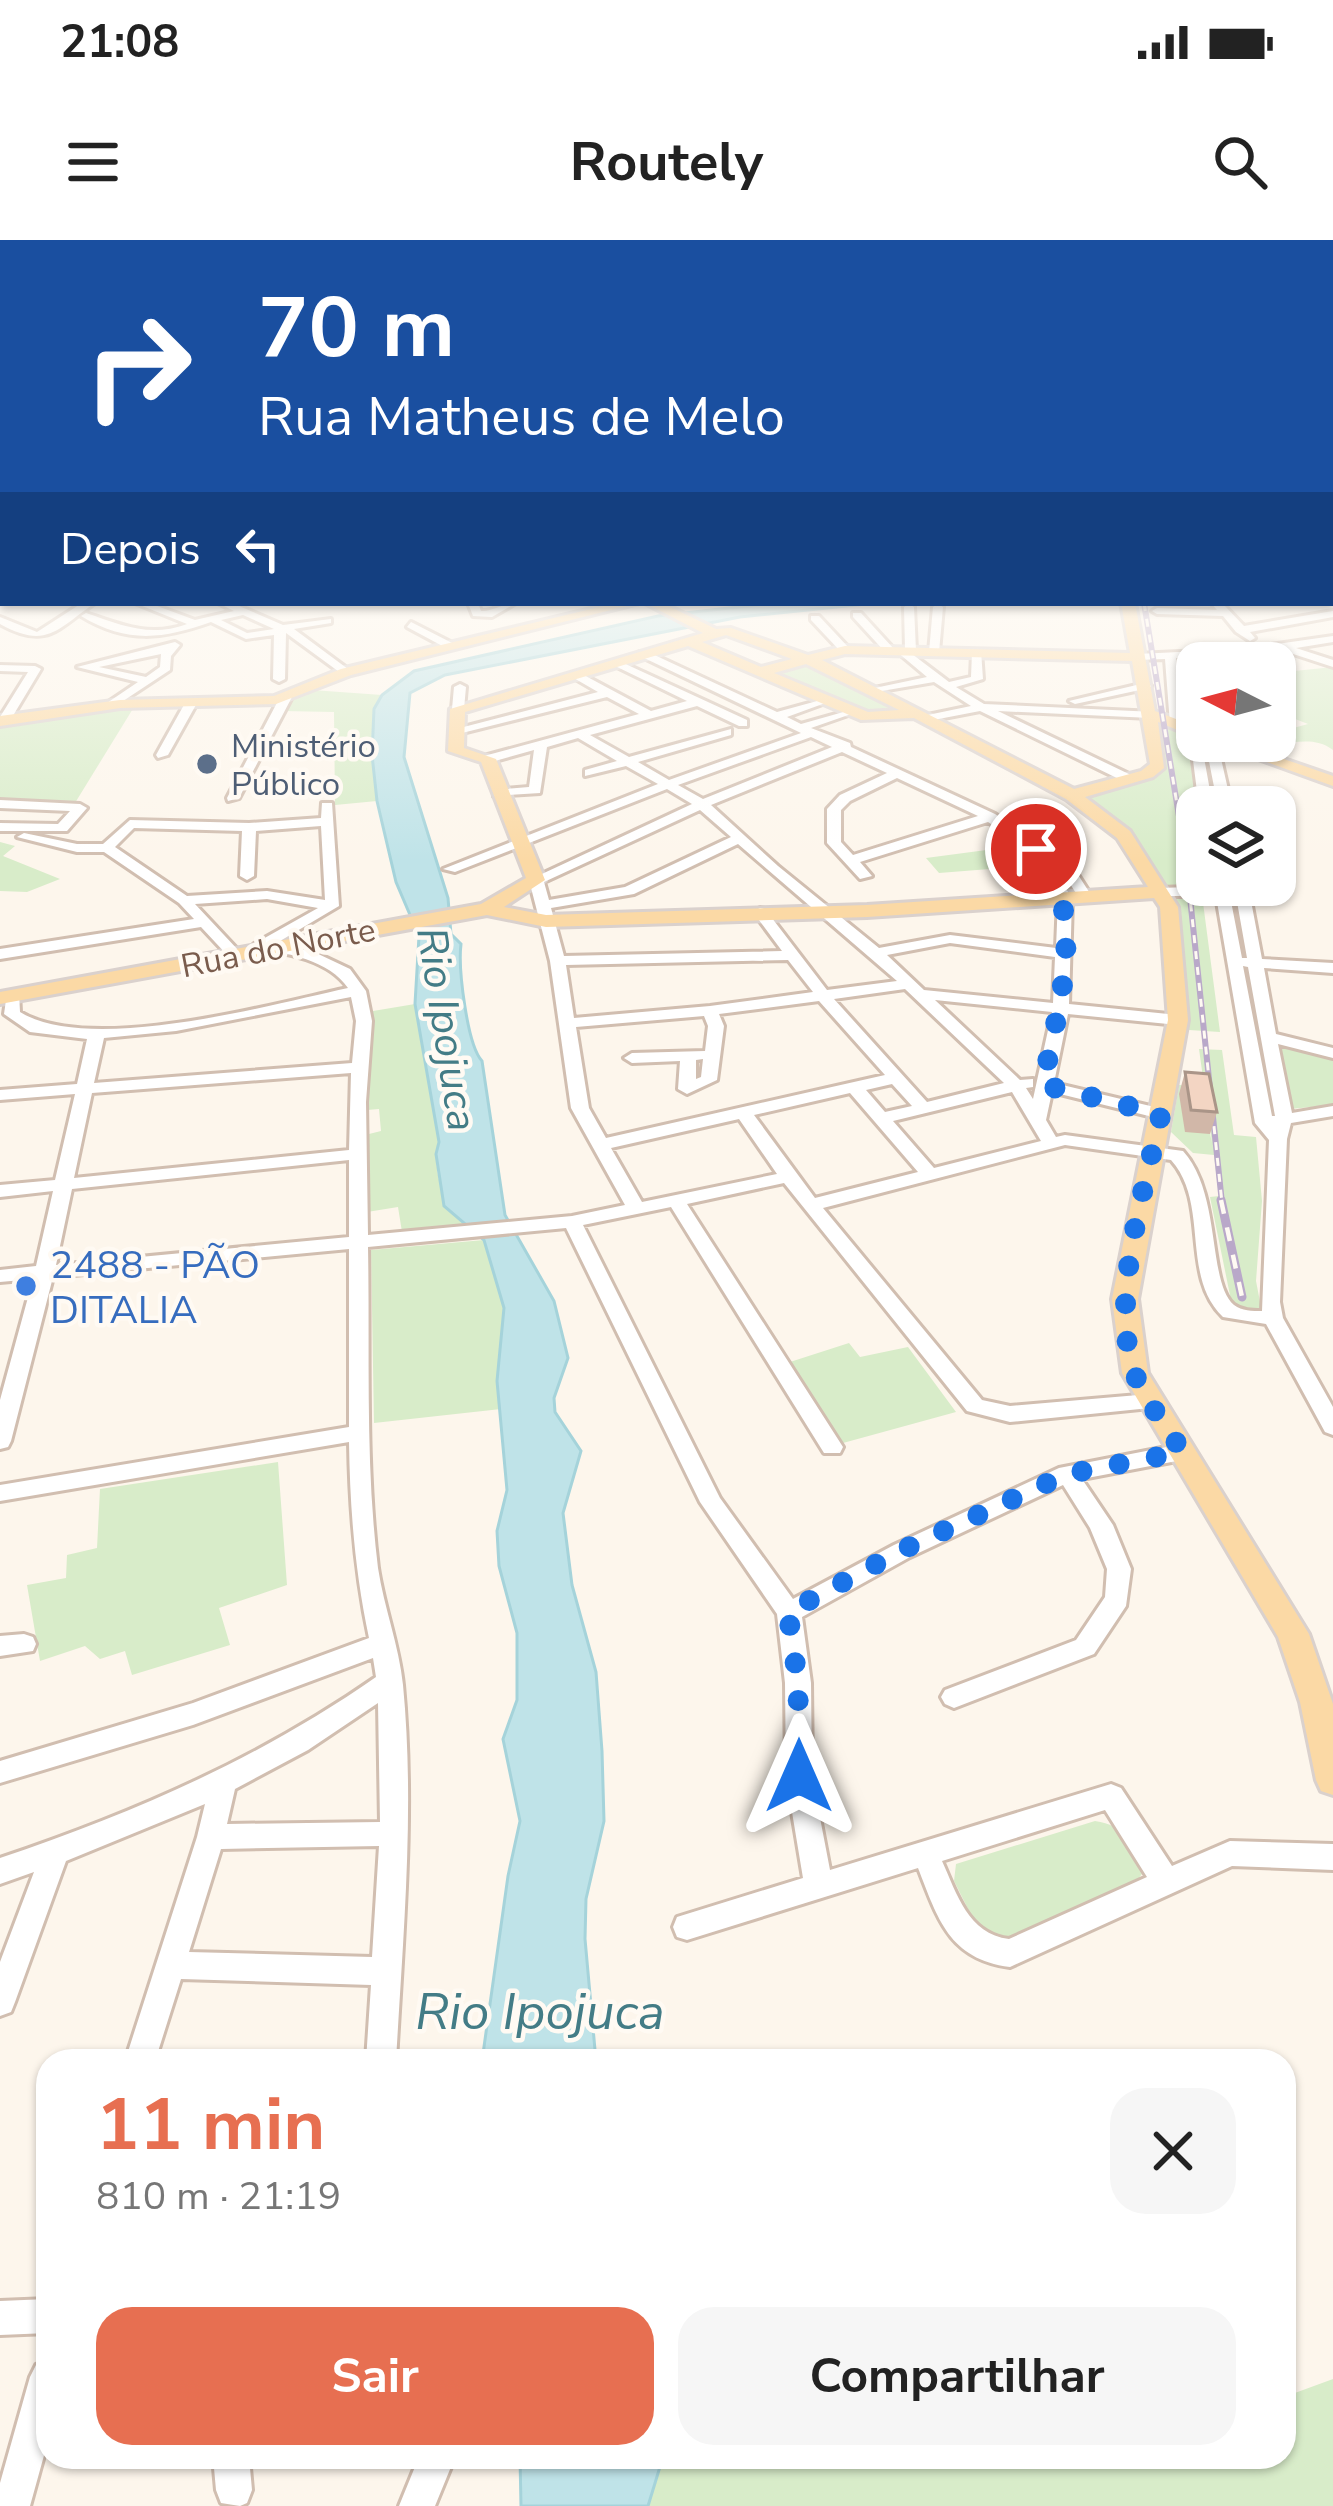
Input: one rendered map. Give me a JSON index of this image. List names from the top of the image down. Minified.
{"streets":{"main road":["Rua do Norte"]},"water":["Rio Ipojuca"],"places":["Ministério Público","2488 - PÃO DITALIA"],"north":"left","page":{"status":"21:08","header":"Routely","turn":["70 m","Rua Matheus de Melo"],"then":"Depois","heading":["11 min","810 m · 21:19"],"buttons":["Sair","Compartilhar"]}}
